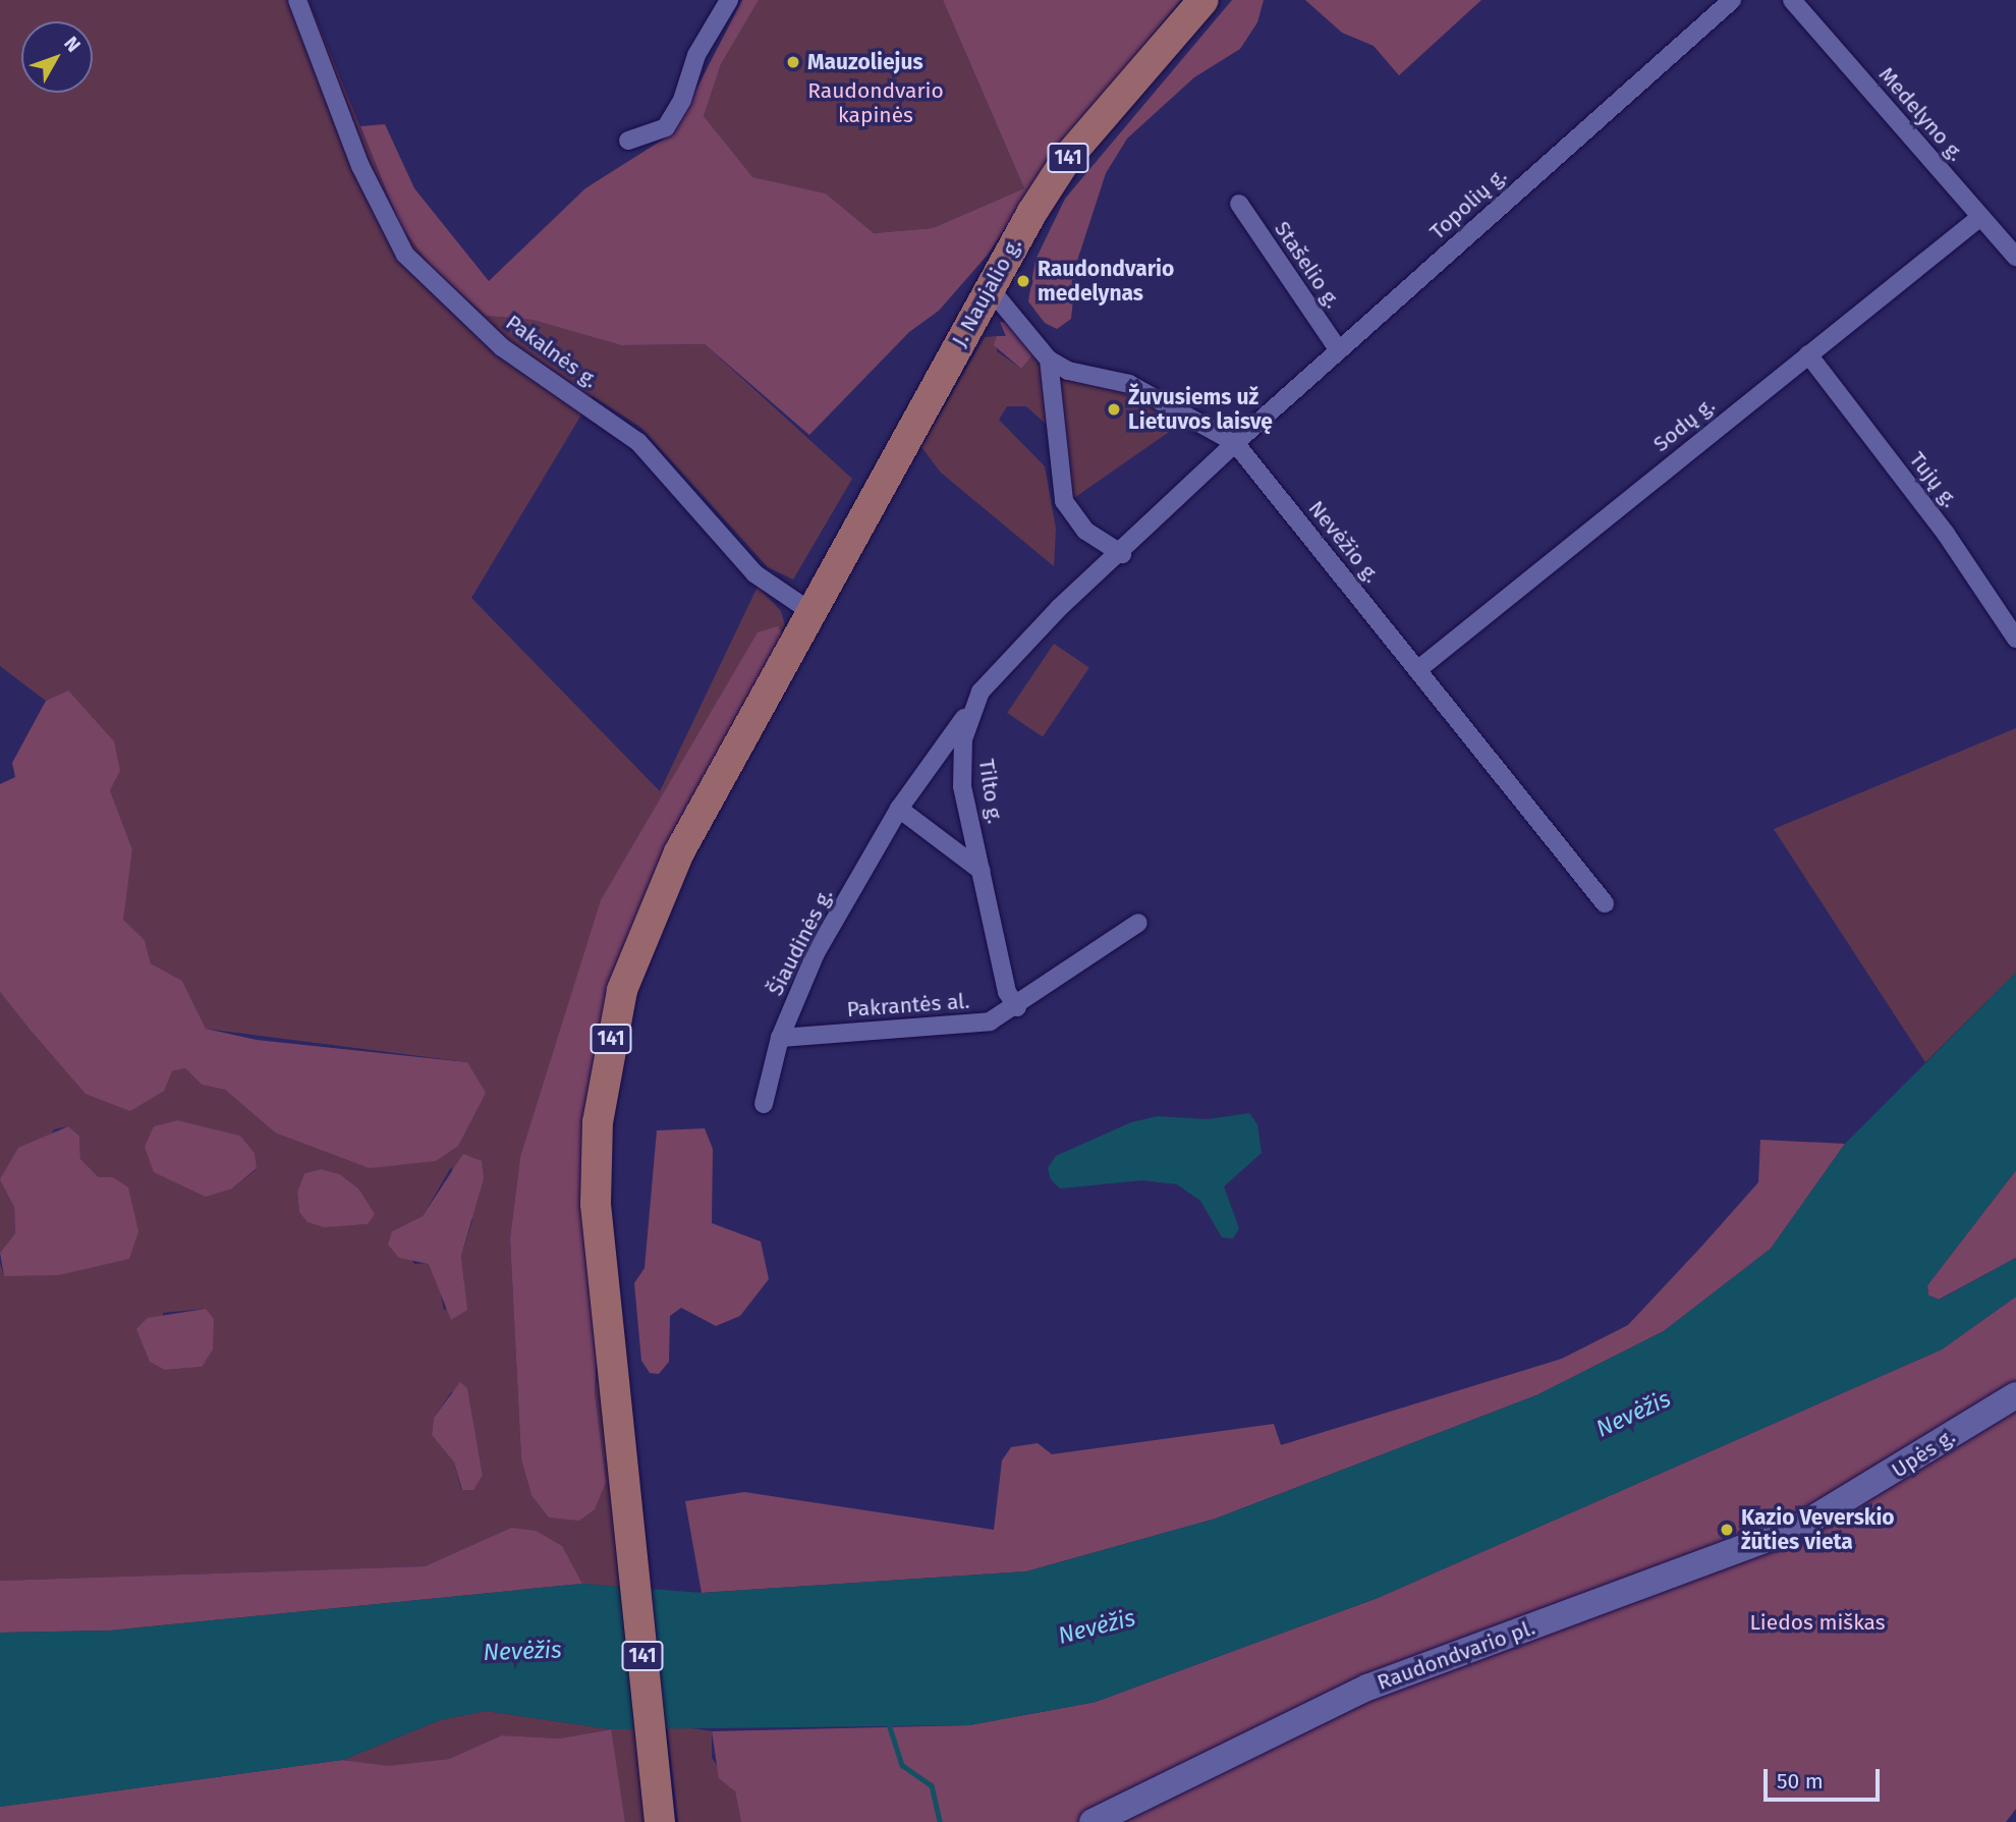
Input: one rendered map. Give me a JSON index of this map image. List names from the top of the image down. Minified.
{"streets":{"main road":["141","J. Naujalio g.","Upės g.","Raudondvario pl."],"street":["Medelyno g.","Topolių g.","Stašelio g.","Pakalnės g.","Sodų g.","Tujų g.","Nevėžio g.","Tilto g.","Šiaudinės g.","Pakrantės al."]},"crossings":[["Medelyno g.","Sodų g."],["141","J. Naujalio g."],["141","Pakalnės g."],["Topolių g.","Stašelio g."],["Topolių g.","Nevėžio g."],["Topolių g.","Tilto g."],["J. Naujalio g.","Pakalnės g."],["J. Naujalio g.","Nevėžio g."],["Sodų g.","Tujų g."],["Sodų g.","Nevėžio g."],["Nevėžio g.","Tilto g."],["Tilto g.","Šiaudinės g."],["Tilto g.","Pakrantės al."],["Šiaudinės g.","Pakrantės al."],["Upės g.","Raudondvario pl."]],"water":["Nevėžis"],"parks":["Raudondvario kapinės","Liedos miškas"],"places":["Mauzoliejus","Raudondvario medelynas","Žuvusiems už Lietuvos laisvę","Kazio Veverskio žūties vieta"],"scale_bar":"50 m","north":"top right"}
